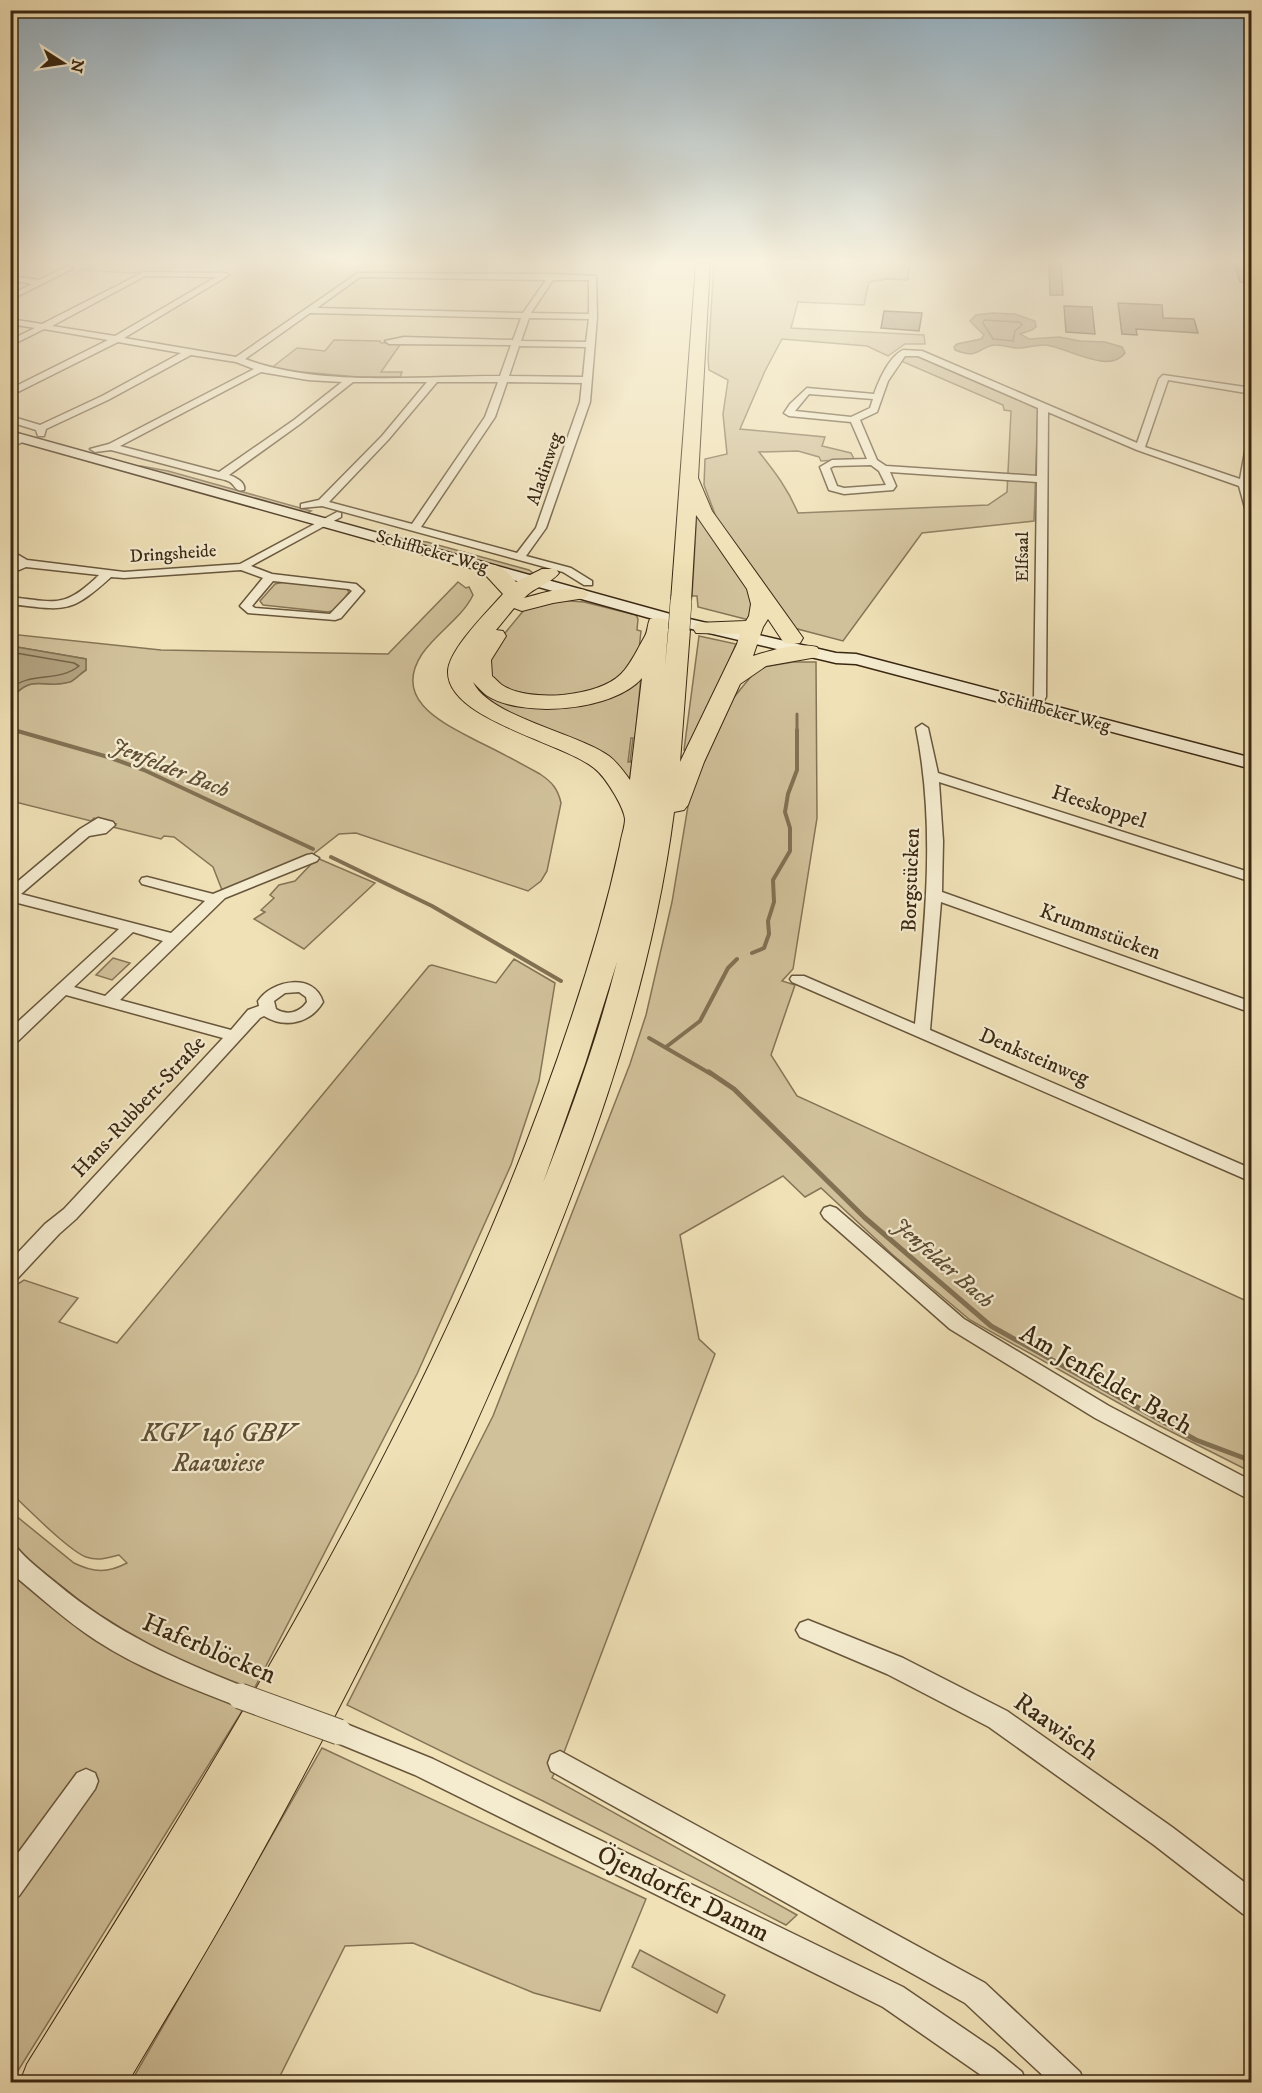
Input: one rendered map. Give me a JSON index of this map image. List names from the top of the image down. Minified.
{"streets":{"main road":["Schiffbeker Weg"],"street":["Aladinweg","Dringsheide","Elfsaal","Heeskoppel","Borgstücken","Krummstücken","Denksteinweg","Hans-Rubbert-Straße","Am Jenfelder Bach","Haferblöcken","Raawisch","Öjendorfer Damm"]},"crossings":[["Aladinweg","Schiffbeker Weg"],["Schiffbeker Weg","Dringsheide"],["Schiffbeker Weg","Elfsaal"],["Heeskoppel","Borgstücken"],["Borgstücken","Krummstücken"],["Borgstücken","Denksteinweg"],["Haferblöcken","Öjendorfer Damm"]],"water":["Jenfelder Bach"],"parks":["KGV 146 GBV Raawiese"],"north":"right"}
